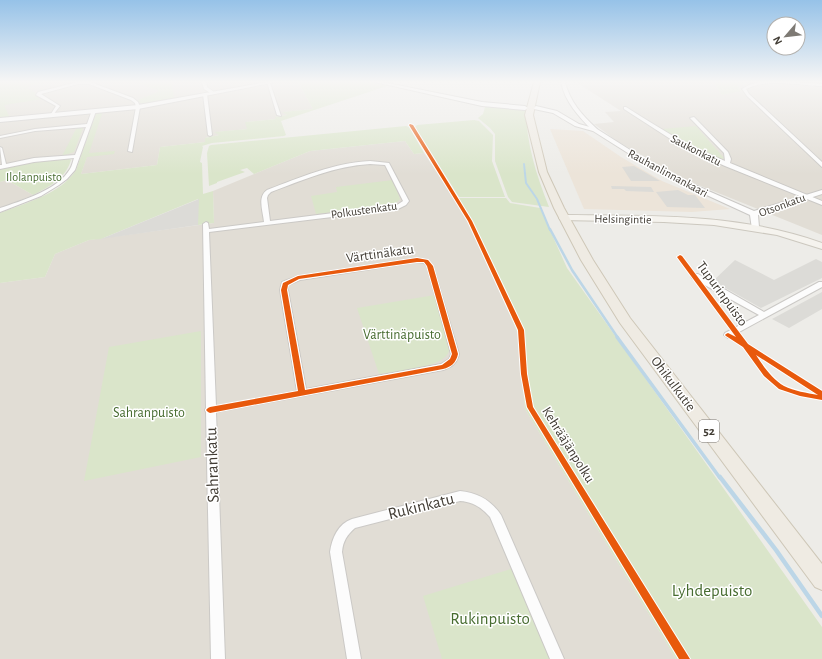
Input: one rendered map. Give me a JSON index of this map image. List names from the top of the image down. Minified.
{"streets":{"main road":["Helsingintie","Ohikulkutie","52"],"street":["Saukonkatu","Rauhanlinnankaari","Otsonkatu","Polkustenkatu","Värttinäkatu","Sahrankatu","Rukinkatu"],"cycle path":["Tupurinpuisto","Kehrääjänpolku"]},"crossings":[["Saukonkatu","Otsonkatu"],["Rauhanlinnankaari","Otsonkatu"],["Otsonkatu","Helsingintie"],["Polkustenkatu","Sahrankatu"],["Helsingintie","Ohikulkutie"],["Helsingintie","52"],["Värttinäkatu","Sahrankatu"],["Ohikulkutie","52"]],"parks":["Ilolanpuisto","Värttinäpuisto","Sahranpuisto","Lyhdepuisto","Rukinpuisto"],"north":"bottom left"}
